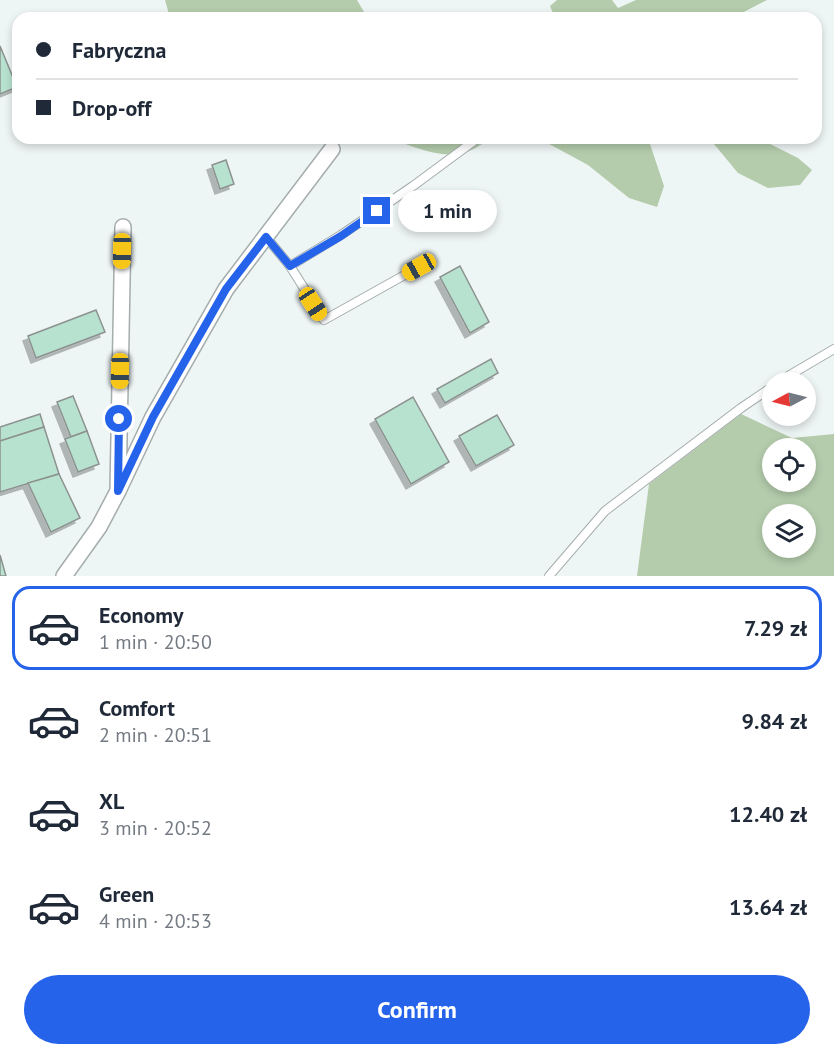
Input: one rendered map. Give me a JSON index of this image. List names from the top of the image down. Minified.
{"north":"left","page":{"banner":["Fabryczna","Drop-off"],"bubble":"1 min","list":[{"name":"Economy","note":"1 min · 20:50","value":"7.29 zł"},{"name":"Comfort","note":"2 min · 20:51","value":"9.84 zł"},{"name":"XL","note":"3 min · 20:52","value":"12.40 zł"},{"name":"Green","note":"4 min · 20:53","value":"13.64 zł"}],"buttons":"Confirm"}}
